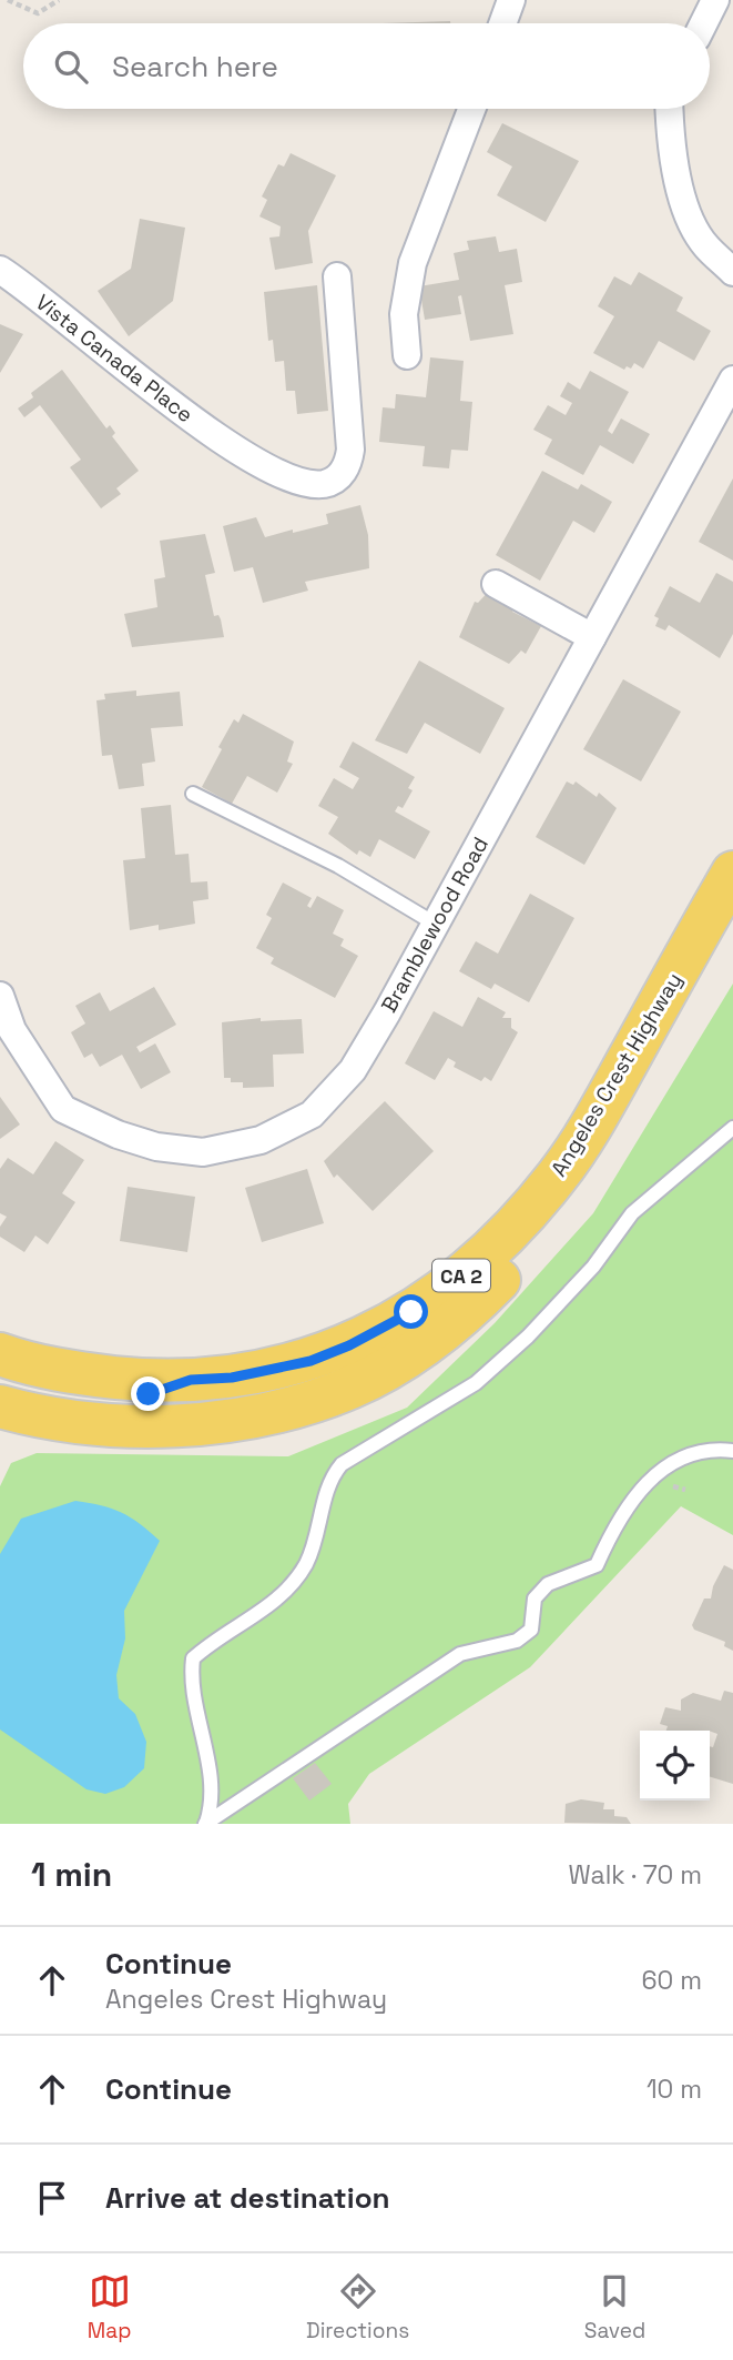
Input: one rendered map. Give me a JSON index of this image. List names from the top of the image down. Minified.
{"streets":{"main road":["Angeles Crest Highway","CA 2"],"street":["Vista Canada Place","Bramblewood Road"]},"page":{"search":"Search here","heading":["1 min","Walk · 70 m"],"list":[["Continue","Angeles Crest Highway","60 m"],["Continue","10 m"],"Arrive at destination"],"nav":["Map","Directions","Saved"]}}
